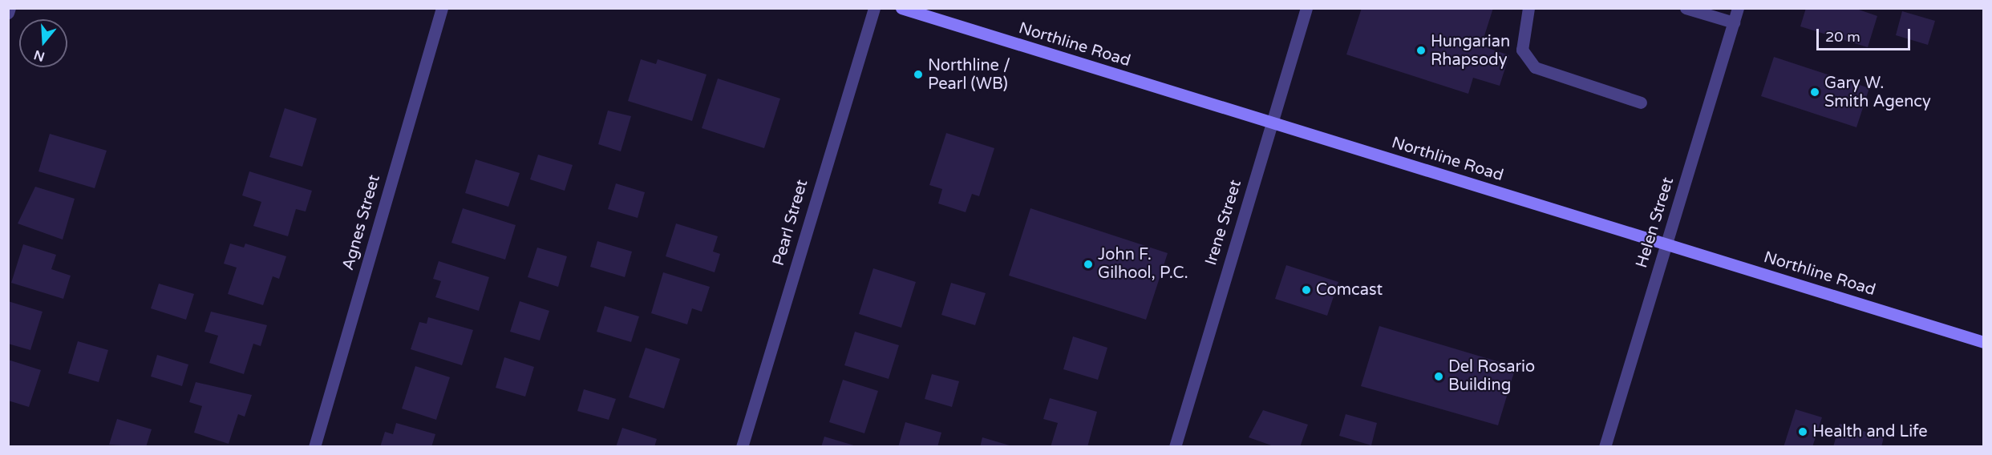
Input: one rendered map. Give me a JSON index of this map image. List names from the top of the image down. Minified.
{"streets":{"main road":["Northline Road"],"street":["Agnes Street","Pearl Street","Irene Street","Helen Street"]},"crossings":[["Northline Road","Irene Street"],["Northline Road","Helen Street"]],"places":["Hungarian Rhapsody","Northline / Pearl (WB)","Gary W. Smith Agency","John F. Gilhool, P.C.","Comcast","Del Rosario Building","Health and Life"],"scale_bar":"20 m","north":"bottom"}
